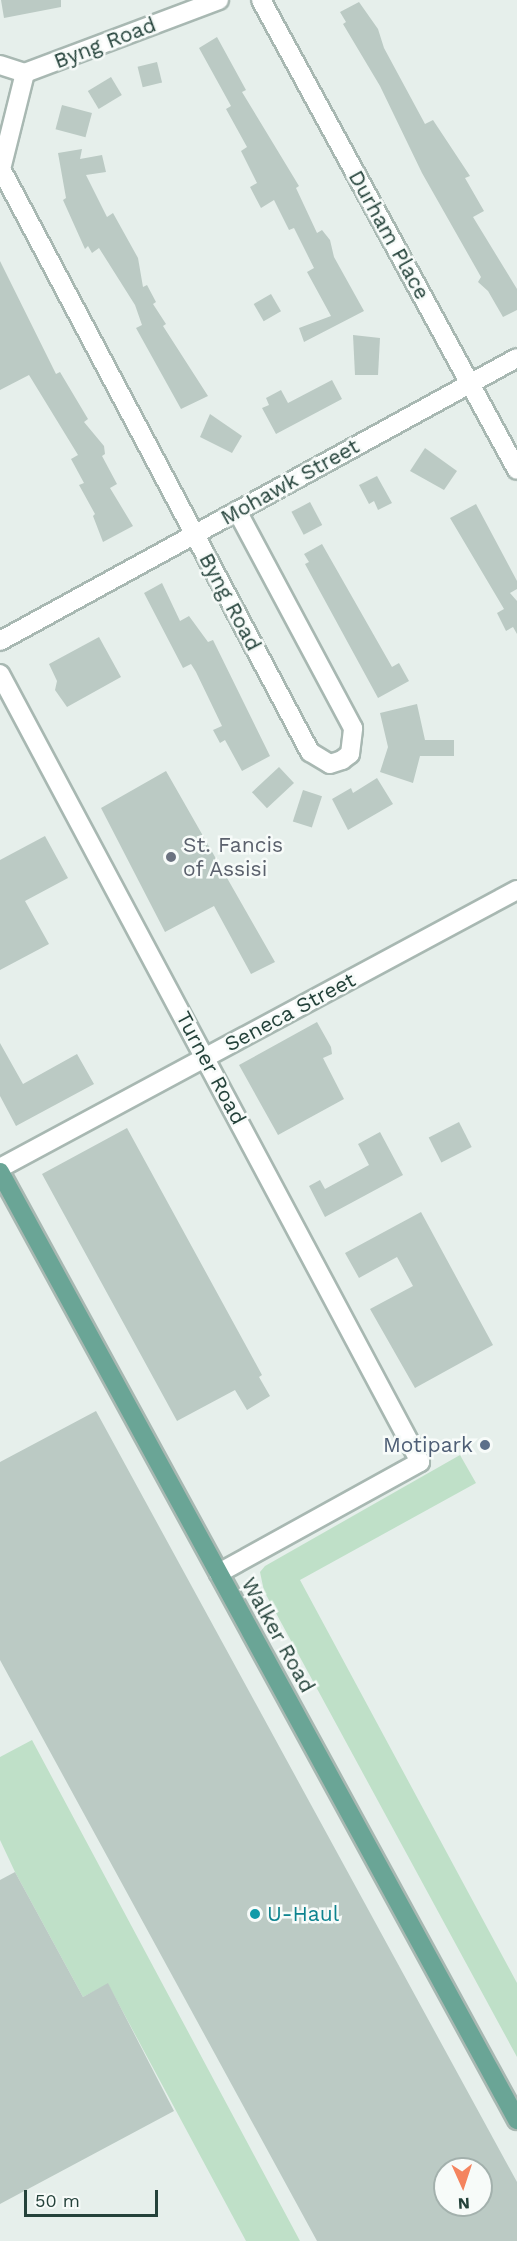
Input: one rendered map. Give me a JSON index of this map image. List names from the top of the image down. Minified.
{"streets":{"main road":["Walker Road"],"street":["Byng Road","Durham Place","Mohawk Street","Seneca Street","Turner Road"]},"crossings":[["Byng Road","Mohawk Street"],["Durham Place","Mohawk Street"],["Seneca Street","Turner Road"],["Seneca Street","Walker Road"],["Turner Road","Walker Road"]],"places":["St. Fancis of Assisi","Motipark","U-Haul"],"scale_bar":"50 m","north":"bottom"}
